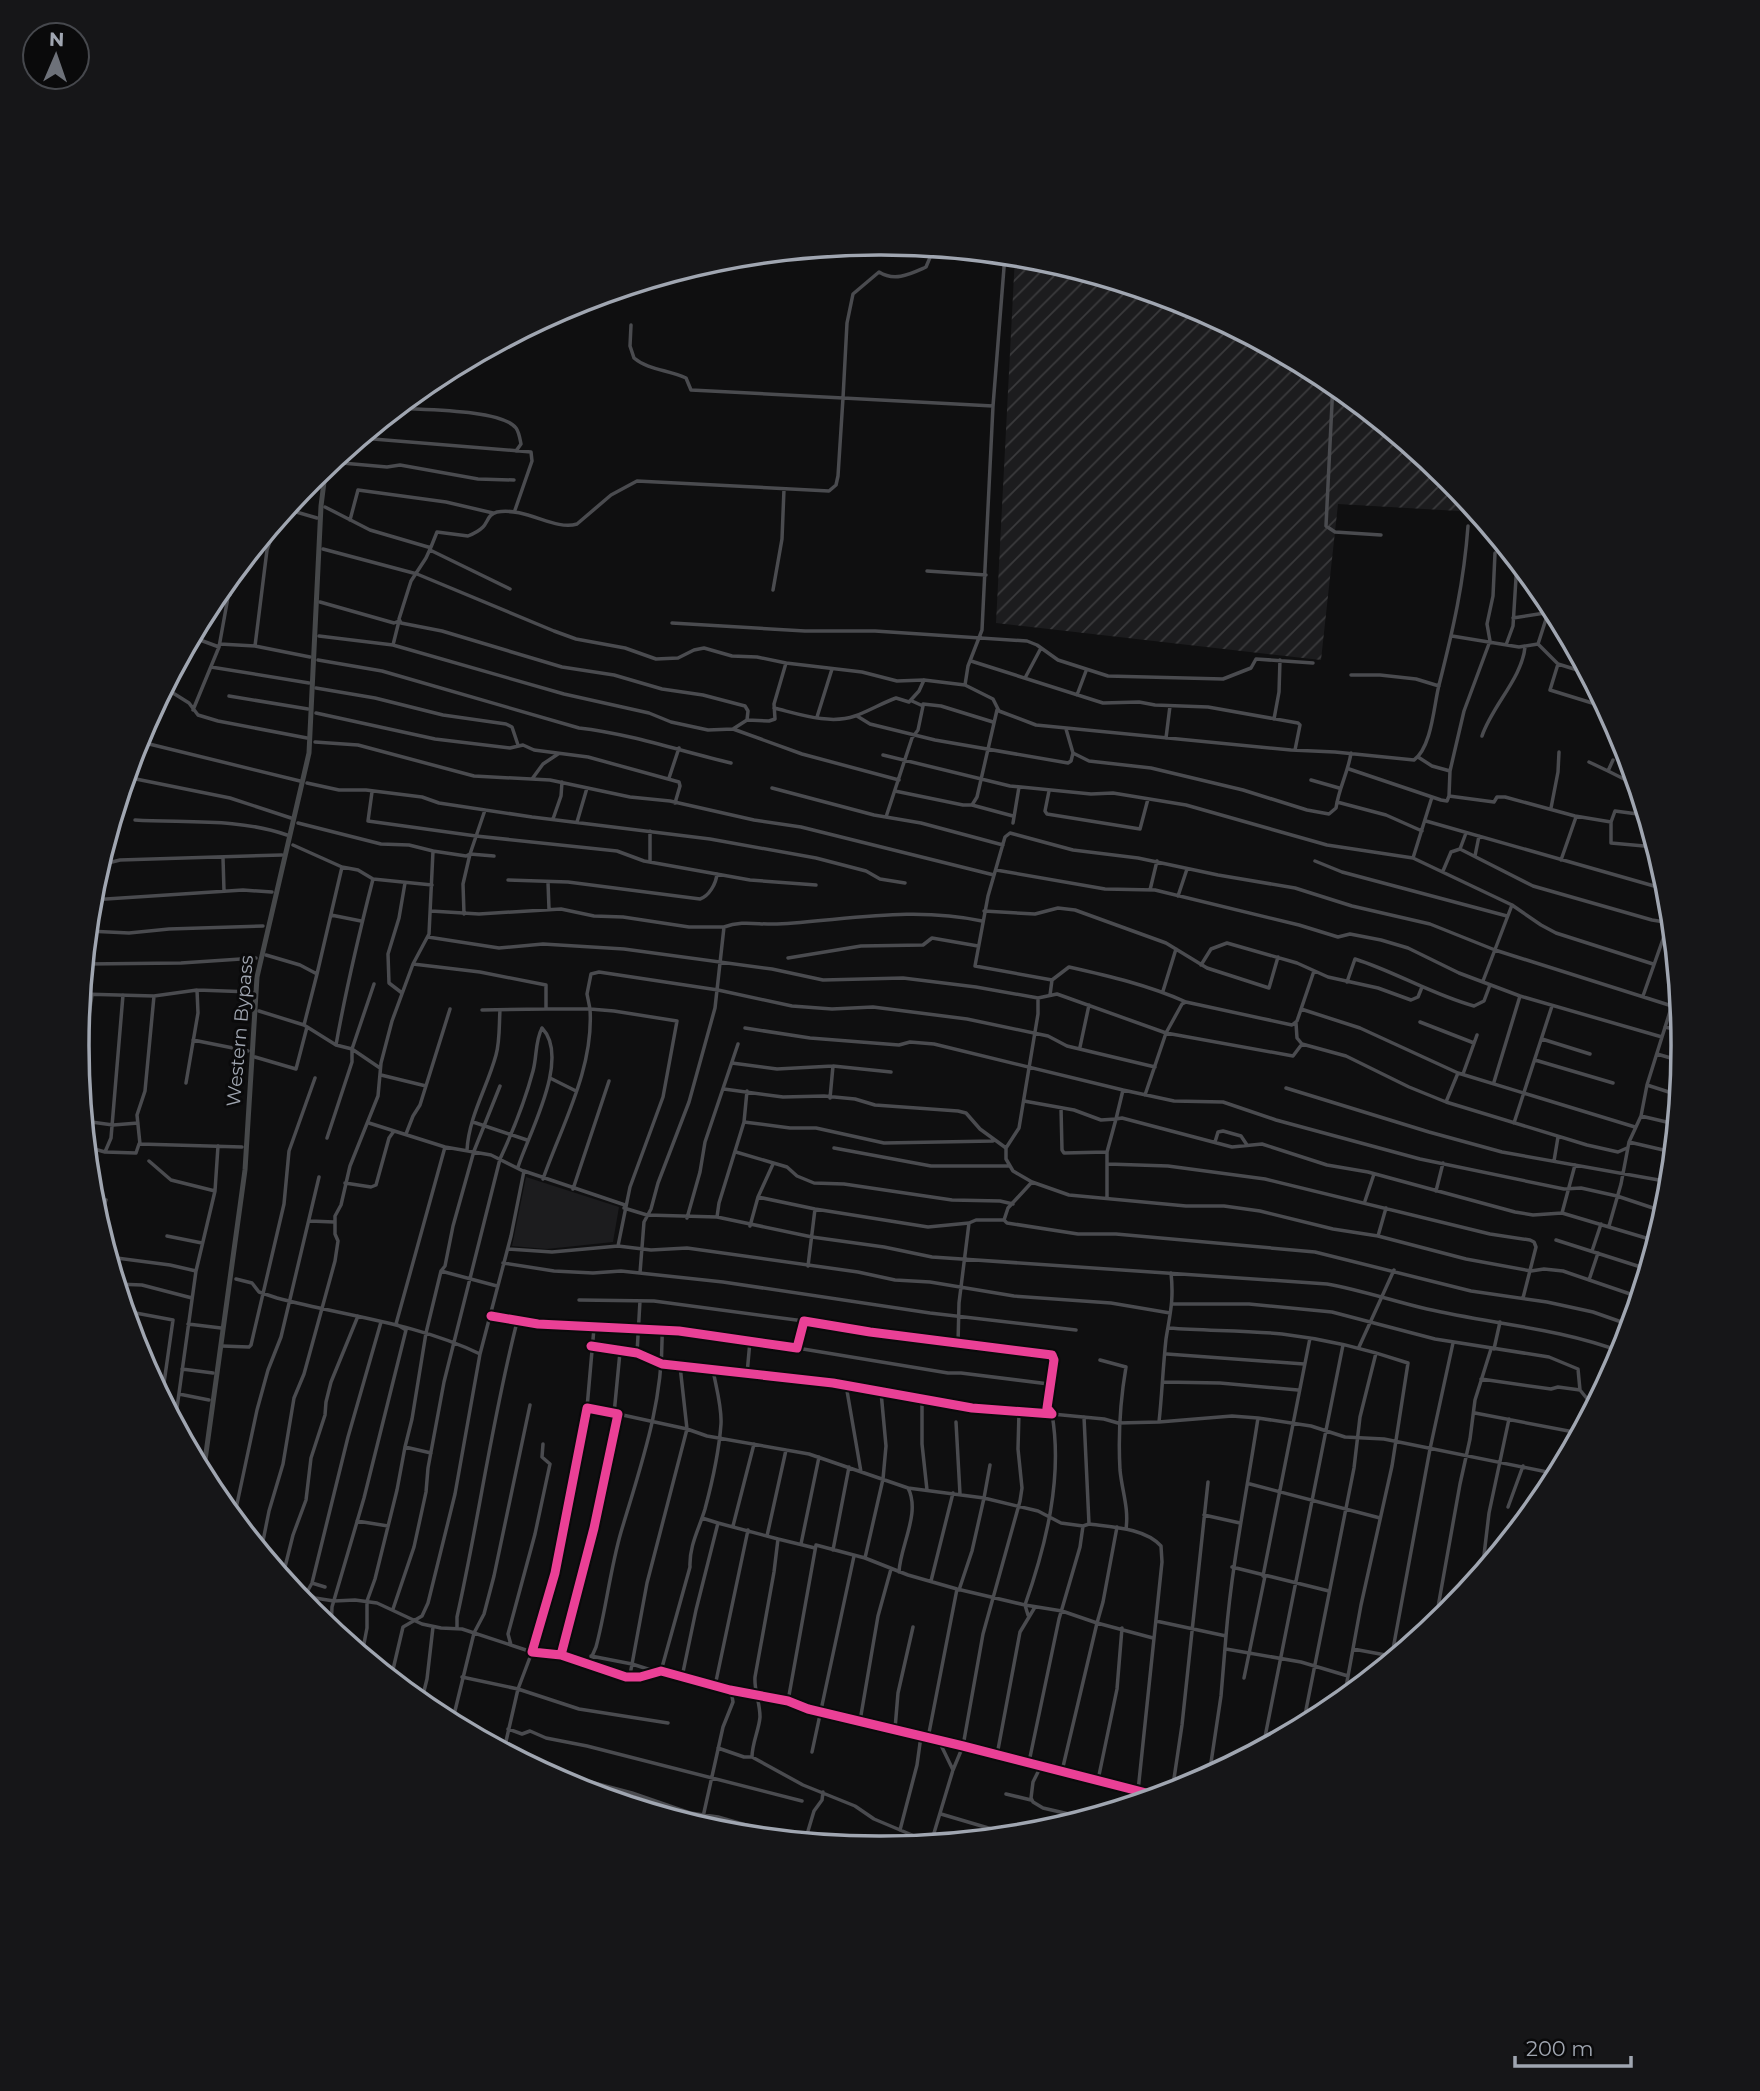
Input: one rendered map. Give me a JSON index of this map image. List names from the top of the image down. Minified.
{"streets":{"main road":["Western Bypass"]},"scale_bar":"200 m","north":"top"}
